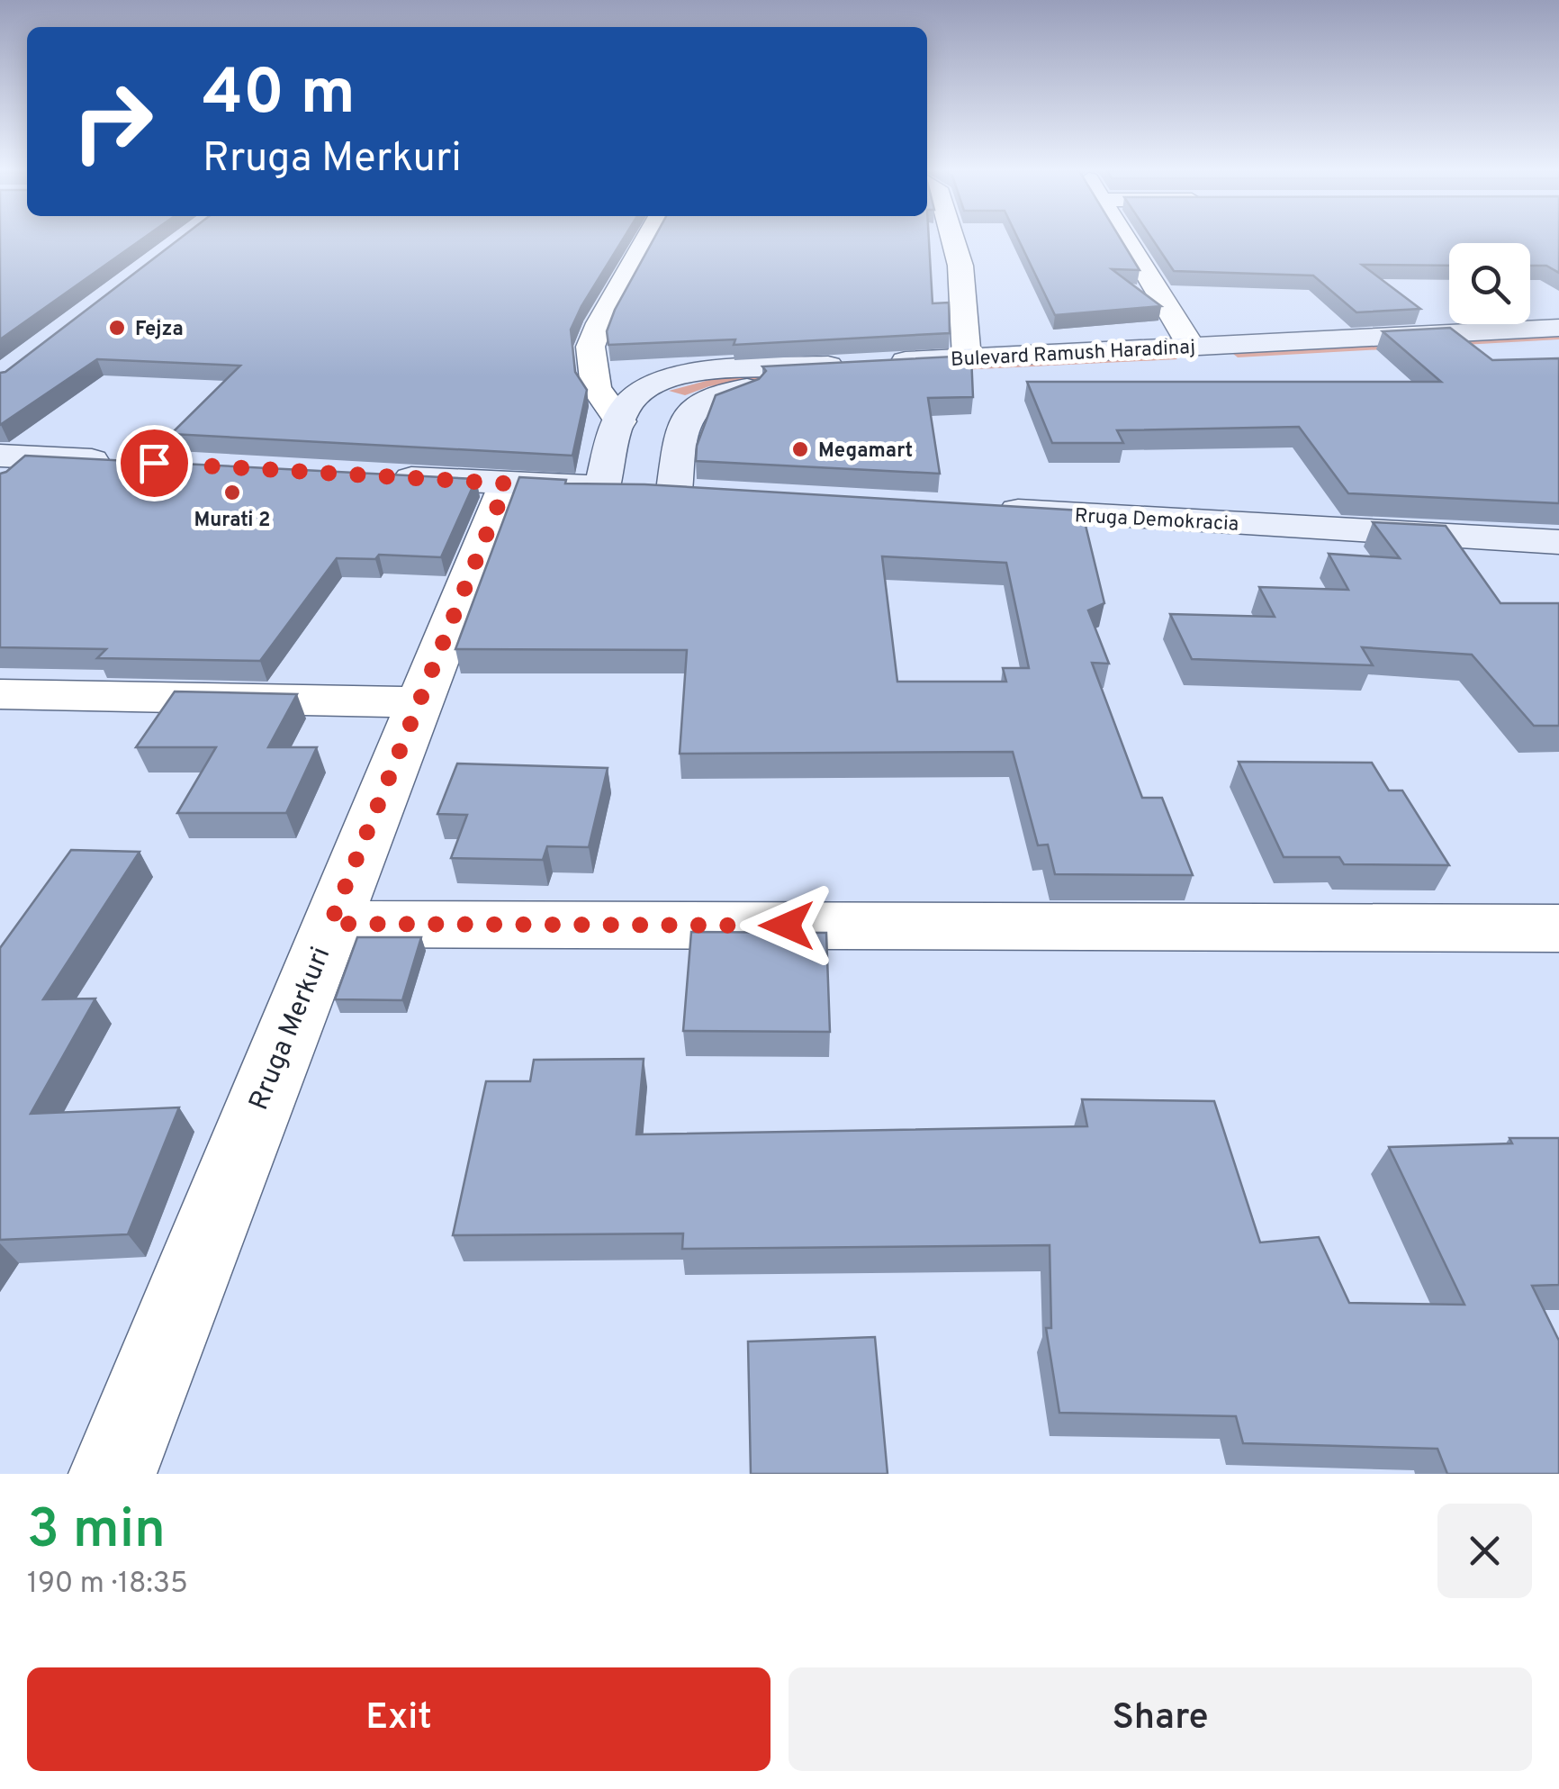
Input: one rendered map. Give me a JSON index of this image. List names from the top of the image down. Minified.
{"streets":{"street":["Bulevard Ramush Haradinaj","Rruga Demokracia","Rruga Merkuri"]},"places":["Fejza","Megamart","Murati 2"],"page":{"turn":["40 m","Rruga Merkuri"],"heading":["3 min","190 m · 18:35"],"buttons":["Exit","Share"]}}
